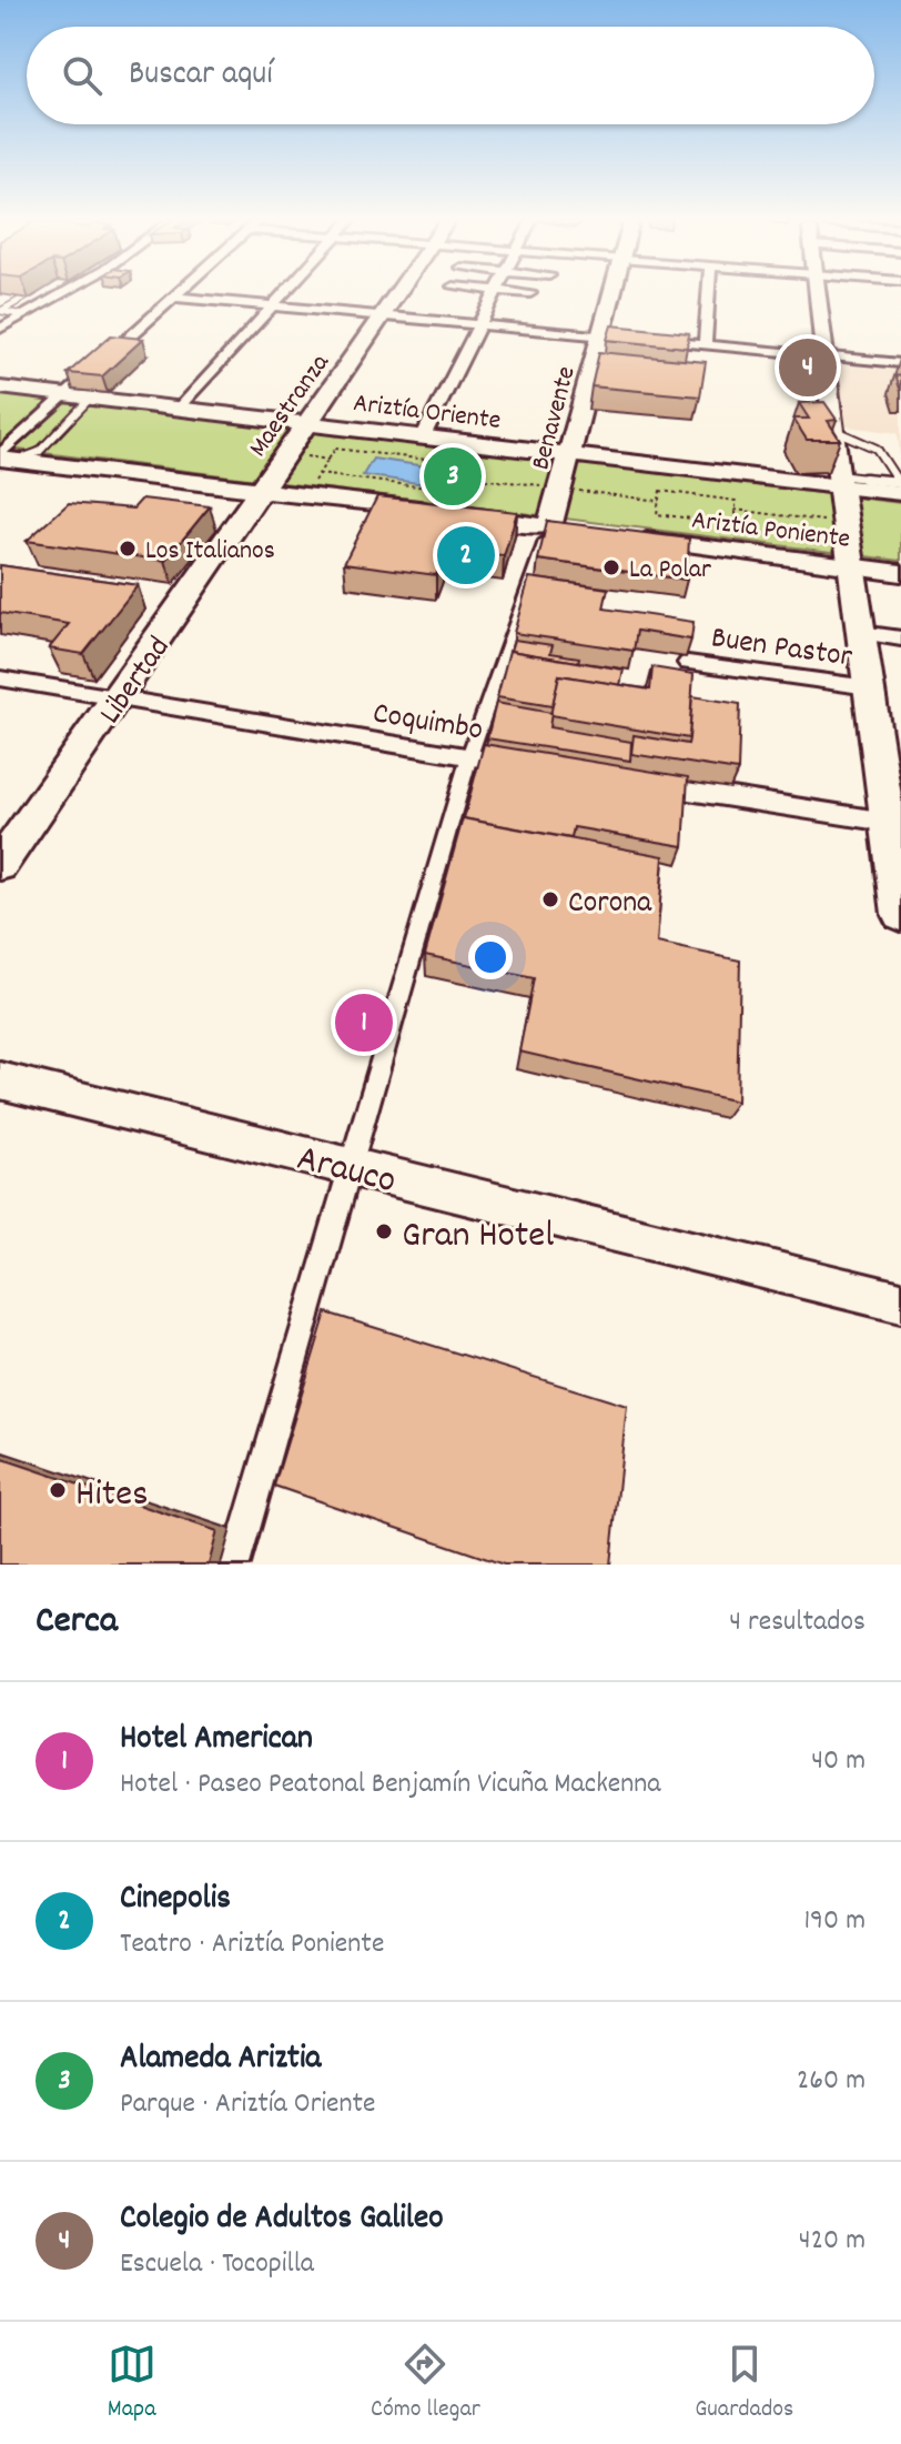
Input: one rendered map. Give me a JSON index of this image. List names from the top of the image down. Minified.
{"streets":{"main road":["Maestranza","Ariztía Oriente","Benavente","Ariztía Poniente","Libertad"],"street":["Buen Pastor","Coquimbo","Arauco"]},"crossings":[["Maestranza","Ariztía Oriente"],["Maestranza","Libertad"],["Ariztía Oriente","Benavente"],["Libertad","Coquimbo"]],"places":["Los Italianos","La Polar","Corona","Gran Hotel","Hites"],"page":{"search":"Buscar aquí","pins":["4","3","2","1"],"heading":["Cerca","4 resultados"],"list":[{"mark":"1","name":"Hotel American","note":"Hotel · Paseo Peatonal Benjamín Vicuña Mackenna","value":"40 m"},{"mark":"2","name":"Cinepolis","note":"Teatro · Ariztía Poniente","value":"190 m"},{"mark":"3","name":"Alameda Ariztia","note":"Parque · Ariztía Oriente","value":"260 m"},{"mark":"4","name":"Colegio de Adultos Galileo","note":"Escuela · Tocopilla","value":"420 m"}],"nav":["Mapa","Cómo llegar","Guardados"]}}
